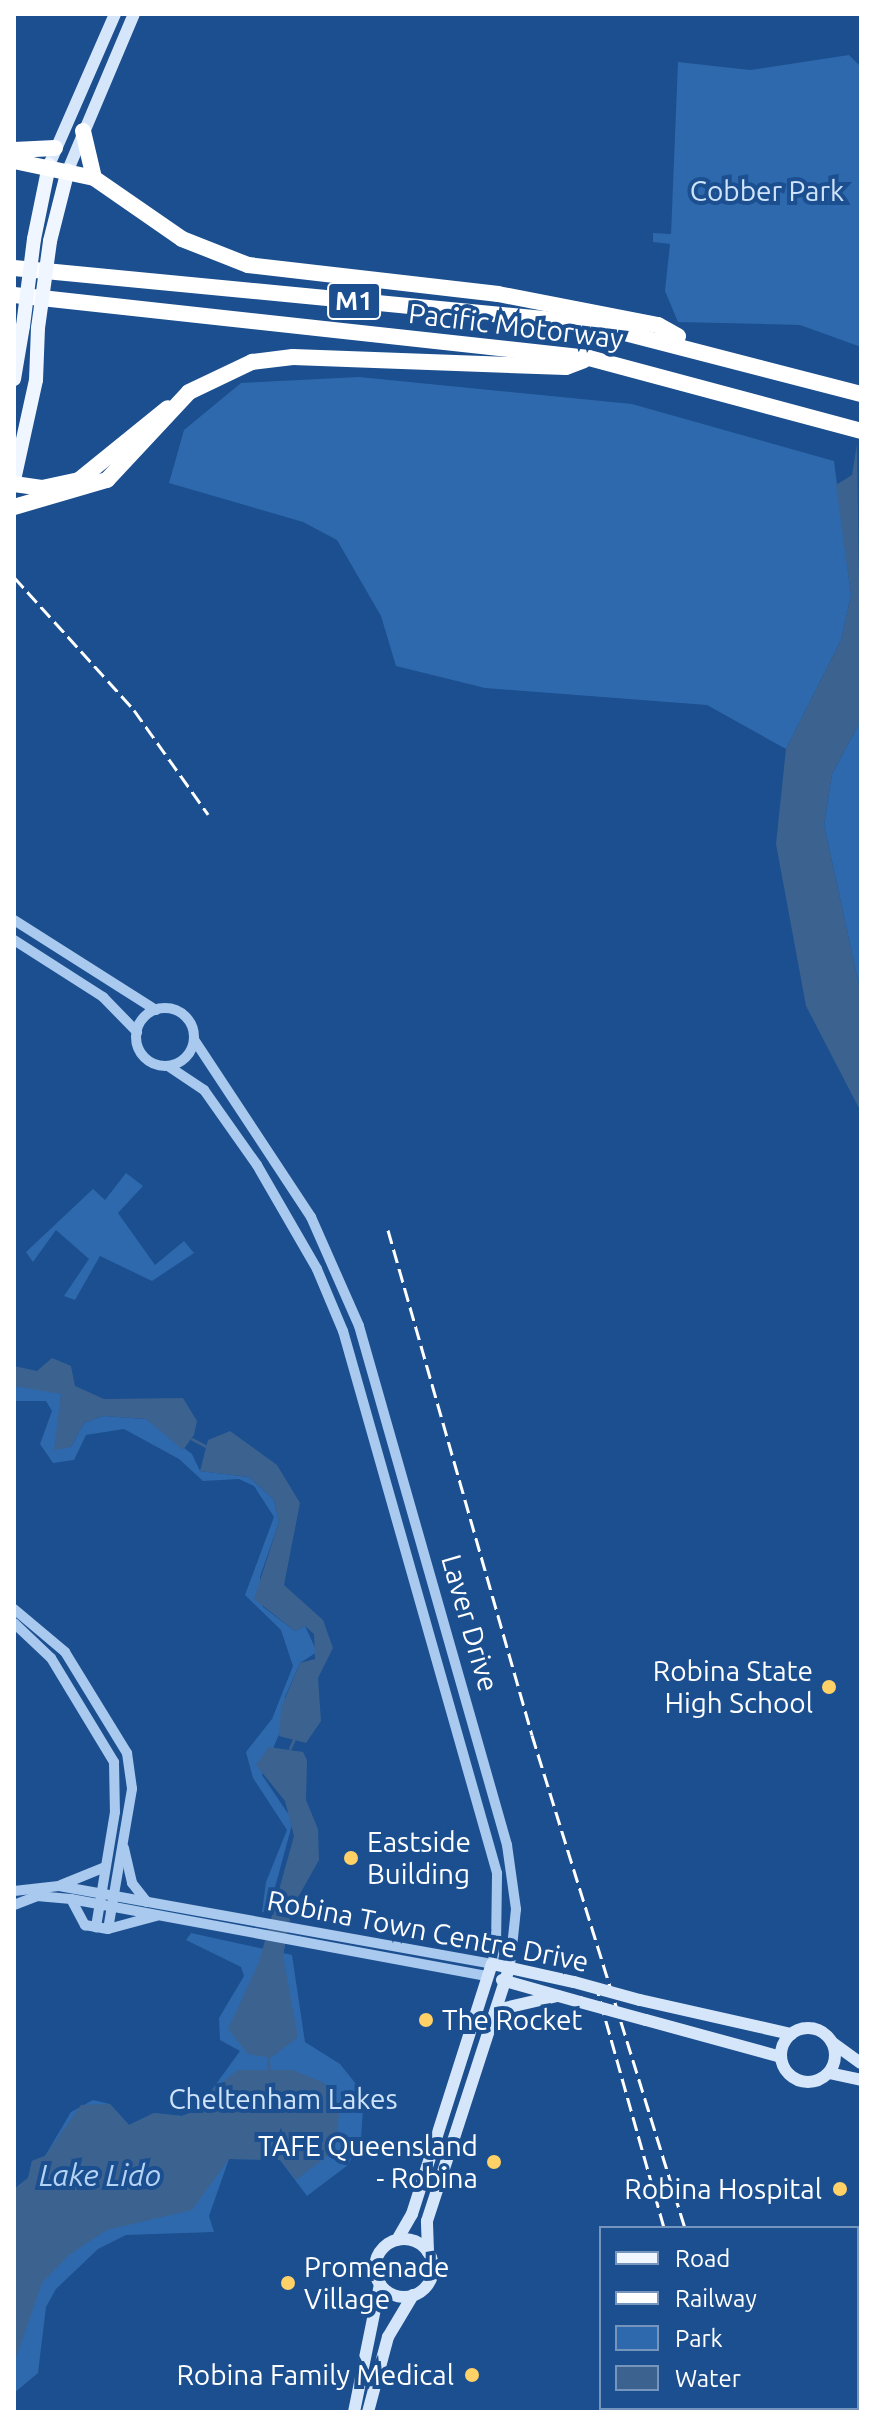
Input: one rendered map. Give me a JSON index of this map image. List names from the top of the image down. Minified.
{"streets":{"highway":["M1","Pacific Motorway"],"main road":["Laver Drive","Robina Town Centre Drive"]},"crossings":[["Laver Drive","Robina Town Centre Drive"]],"water":["Lake Lido"],"parks":["Cobber Park","Cheltenham Lakes"],"places":["Robina State High School","Eastside Building","The Rocket","TAFE Queensland - Robina","Robina Hospital","Promenade Village","Robina Family Medical"],"legend":["Road","Railway","Park","Water"]}
